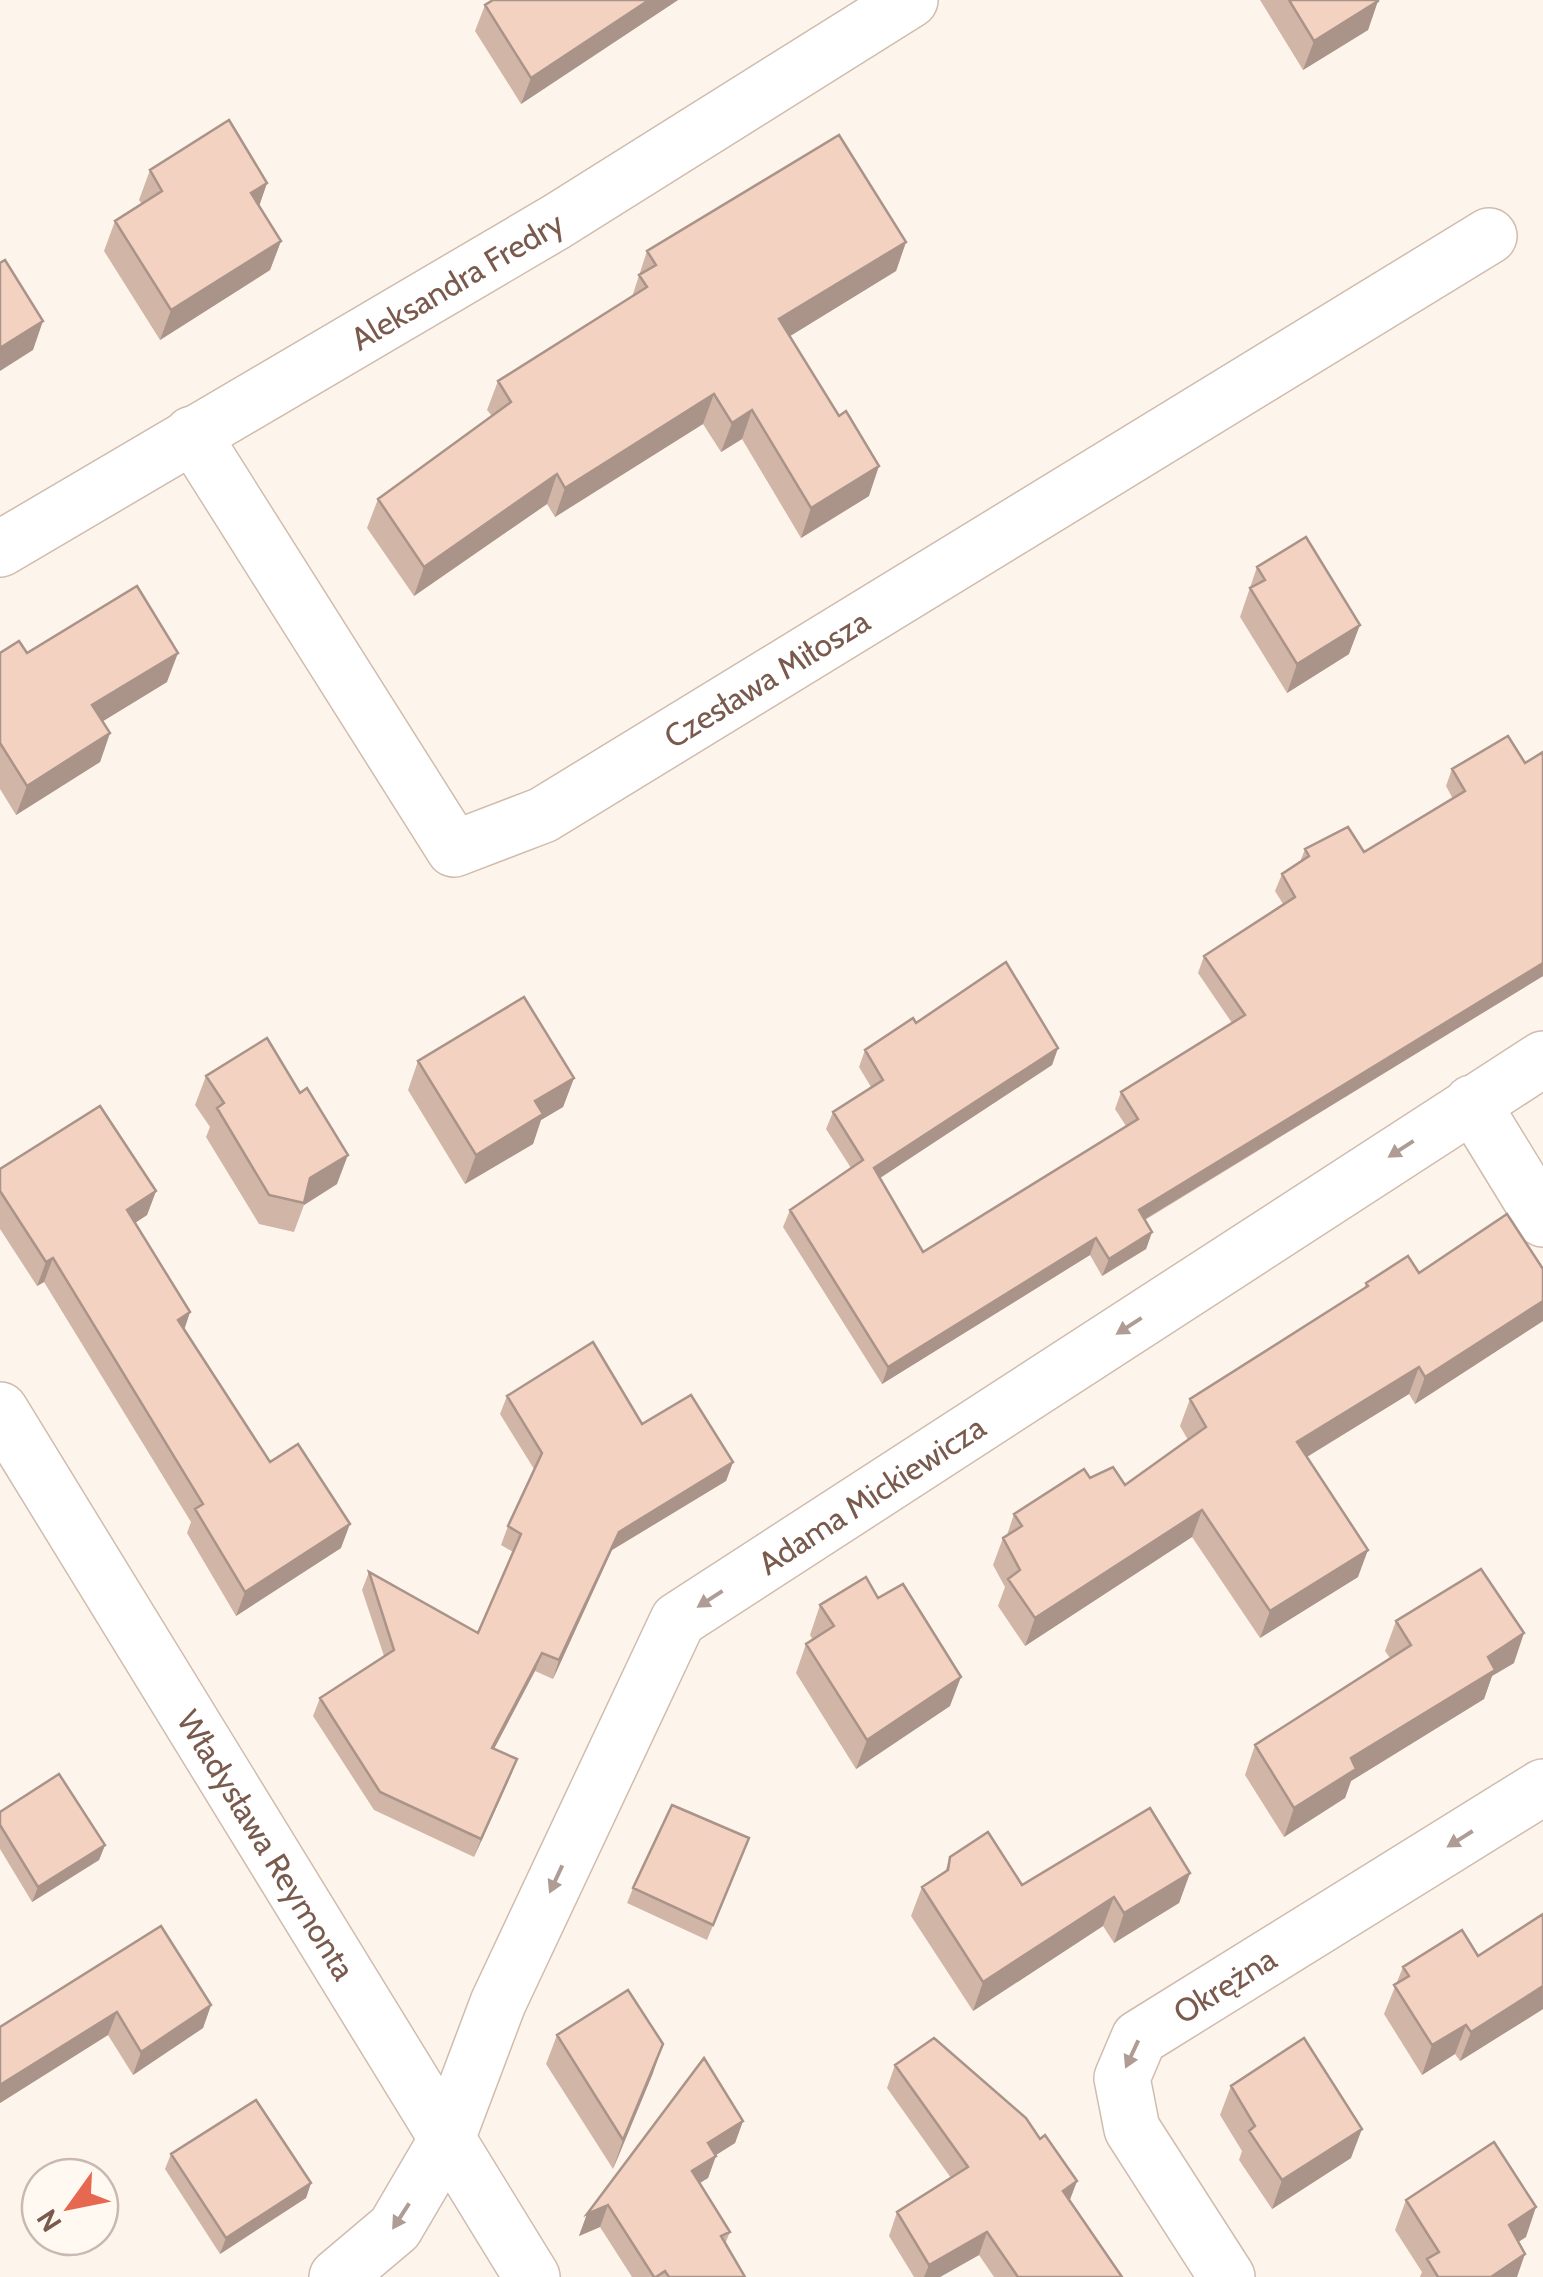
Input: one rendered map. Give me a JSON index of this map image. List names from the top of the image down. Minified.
{"streets":{"street":["Aleksandra Fredry","Czesława Miłosza","Adama Mickiewicza","Władysława Reymonta","Okrężna"]},"crossings":[["Aleksandra Fredry","Czesława Miłosza"],["Adama Mickiewicza","Władysława Reymonta"]],"one_way":["Adama Mickiewicza"],"north":"bottom left"}
